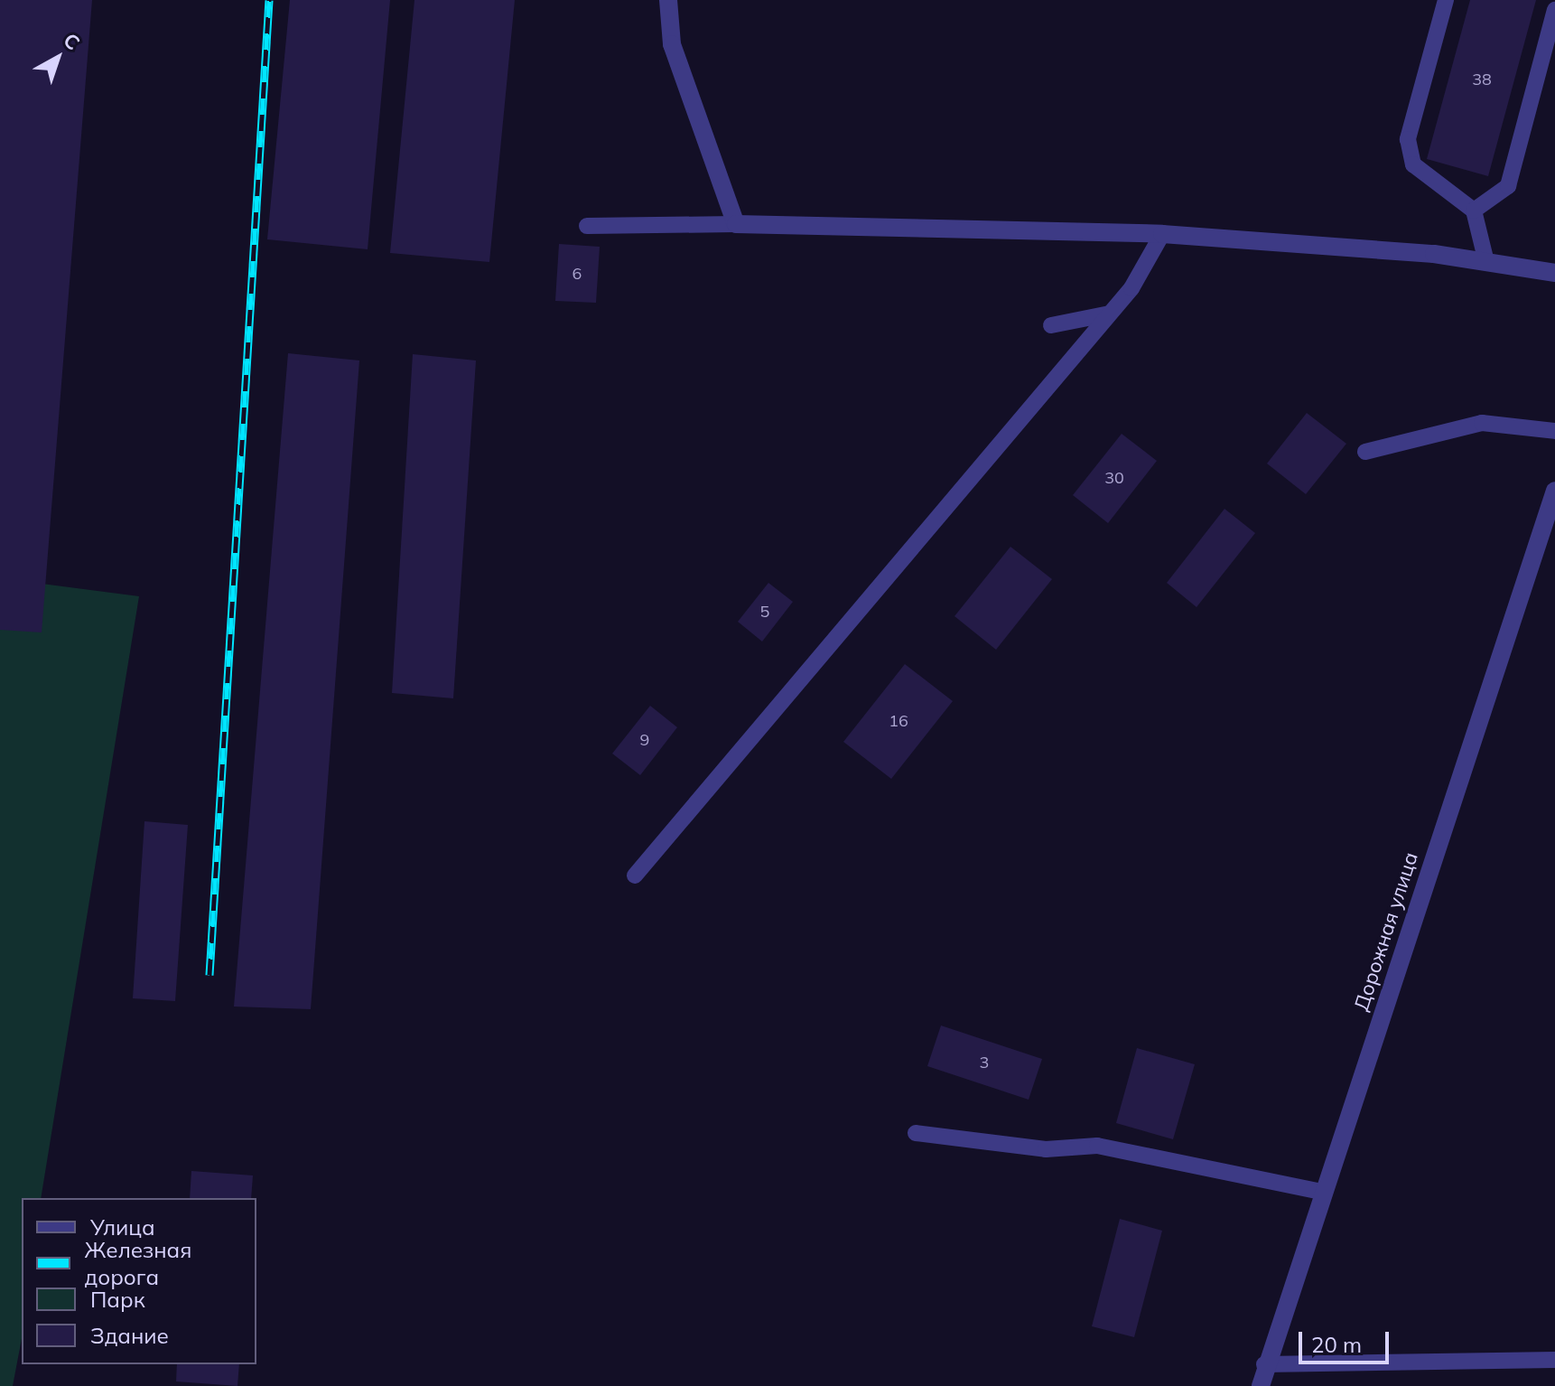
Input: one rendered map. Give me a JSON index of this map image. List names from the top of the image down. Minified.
{"streets":{"street":["Дорожная улица"]},"house_numbers":["38","6","30","5","16","9","3"],"legend":["Улица","Железная дорога","Парк","Здание"],"scale_bar":"20 m","north":"top right"}
